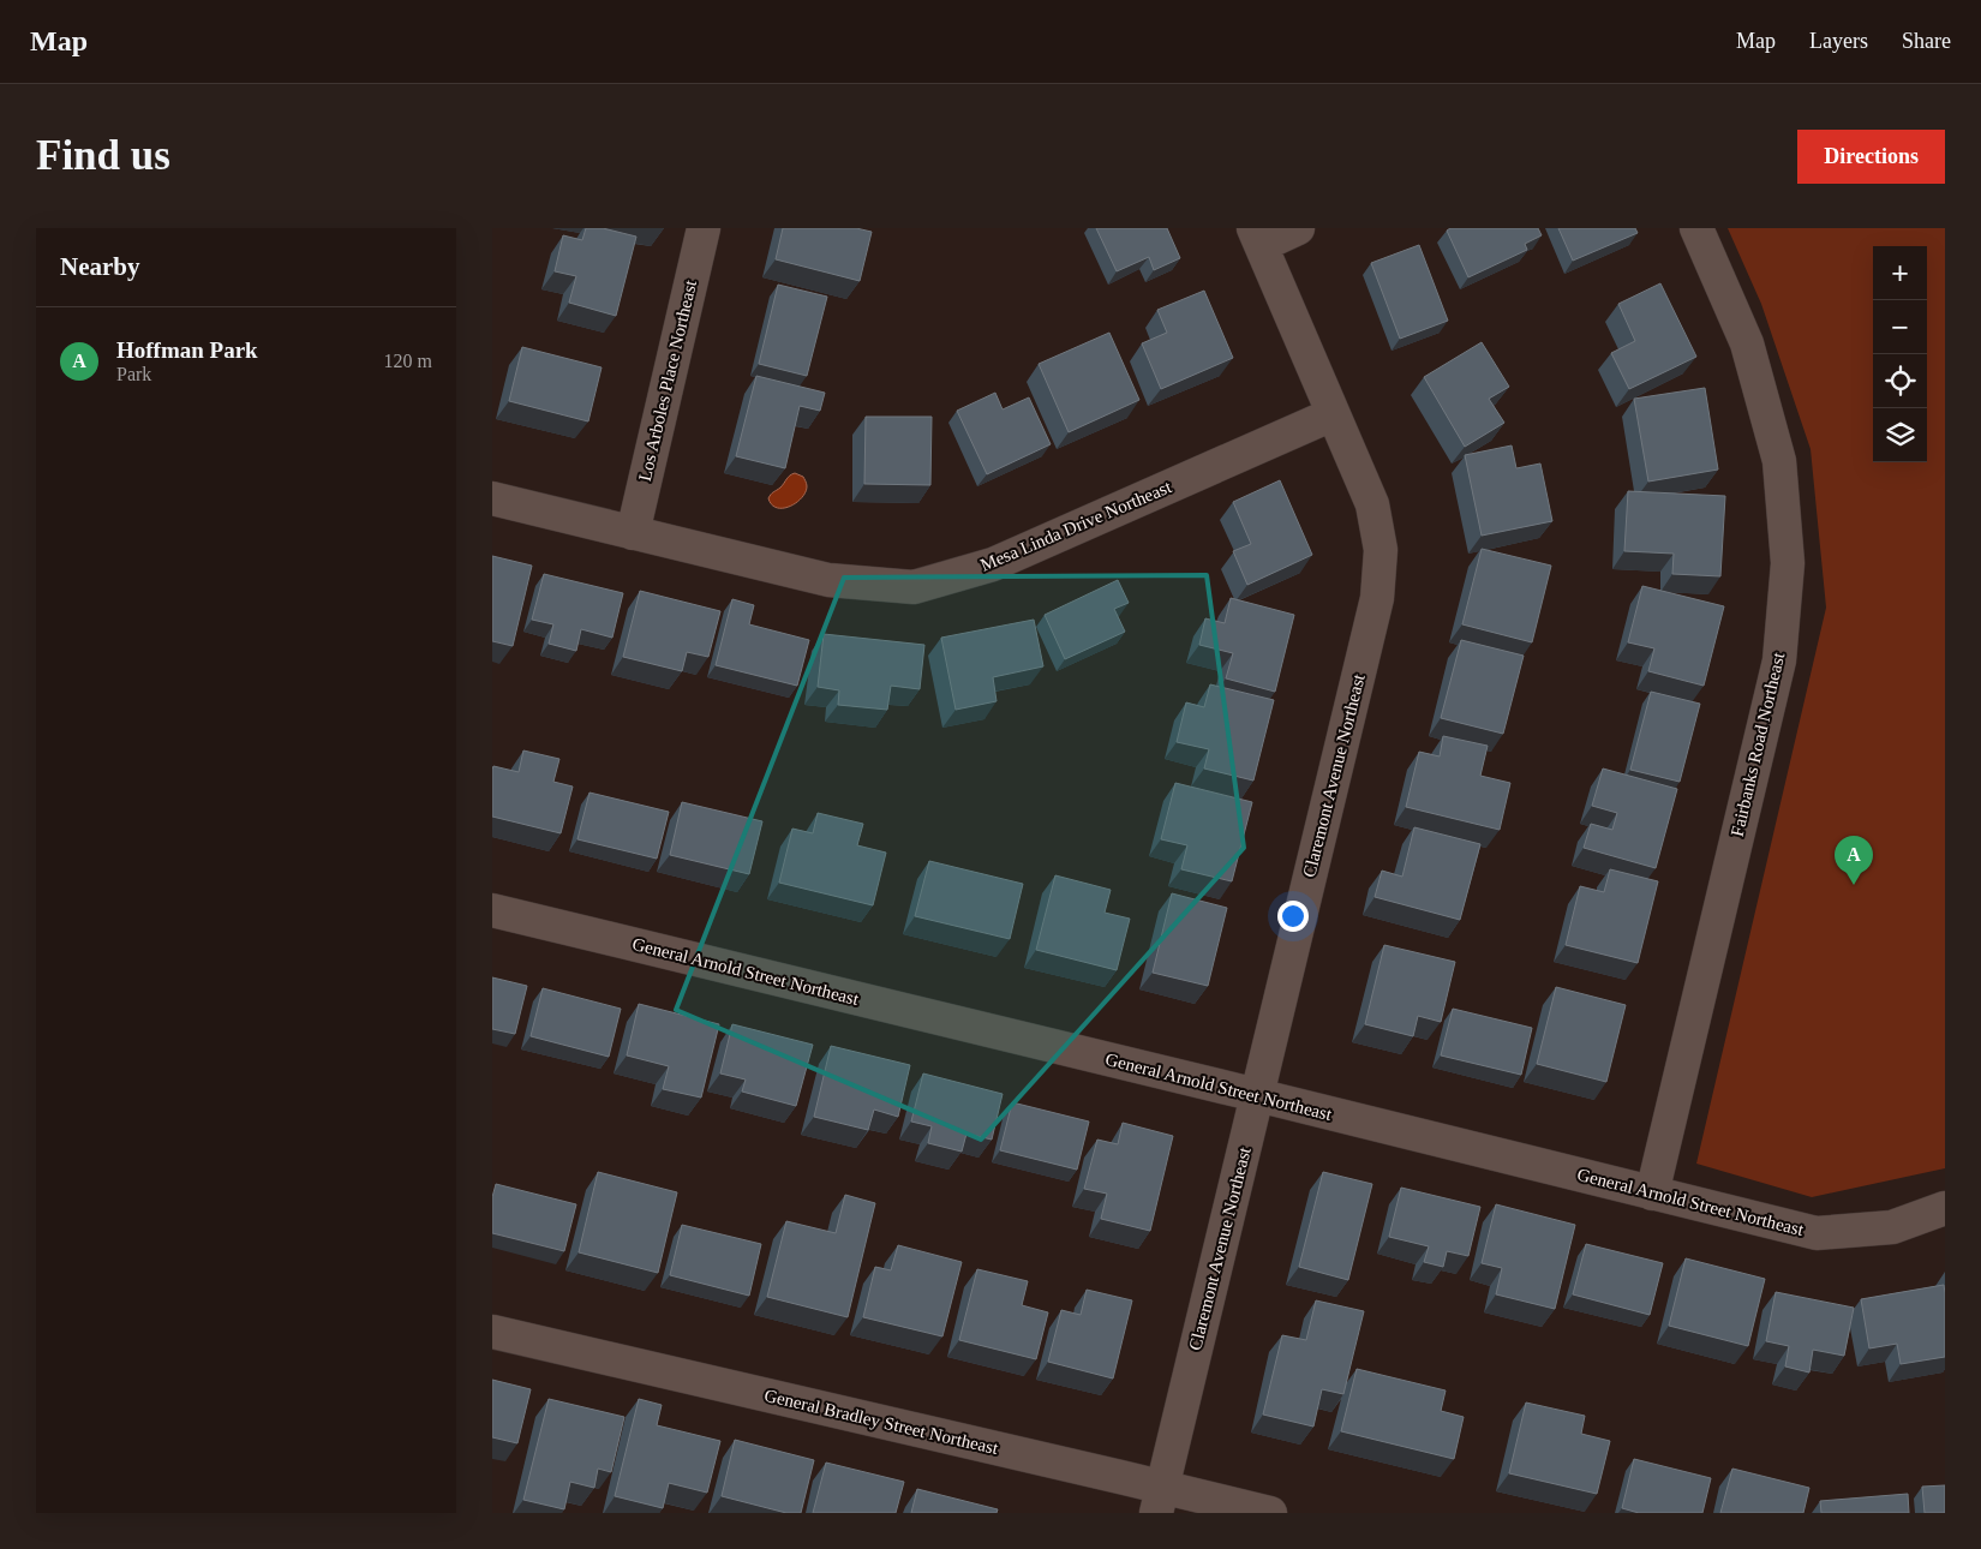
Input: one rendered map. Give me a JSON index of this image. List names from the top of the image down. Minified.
{"streets":{"street":["Los Arboles Place Northeast","Mesa Linda Drive Northeast","Fairbanks Road Northeast","Claremont Avenue Northeast","General Arnold Street Northeast","General Bradley Street Northeast"]},"crossings":[["Los Arboles Place Northeast","Mesa Linda Drive Northeast"],["Mesa Linda Drive Northeast","Claremont Avenue Northeast"],["Fairbanks Road Northeast","General Arnold Street Northeast"],["Claremont Avenue Northeast","General Arnold Street Northeast"],["Claremont Avenue Northeast","General Bradley Street Northeast"]],"page":{"header":"Map","nav":["Map","Layers","Share"],"buttons":"Directions","title":"Find us","heading":"Nearby","map_buttons":["+","−"],"list":[{"mark":"A","name":"Hoffman Park","note":"Park","value":"120 m"}],"pins":"A"}}
